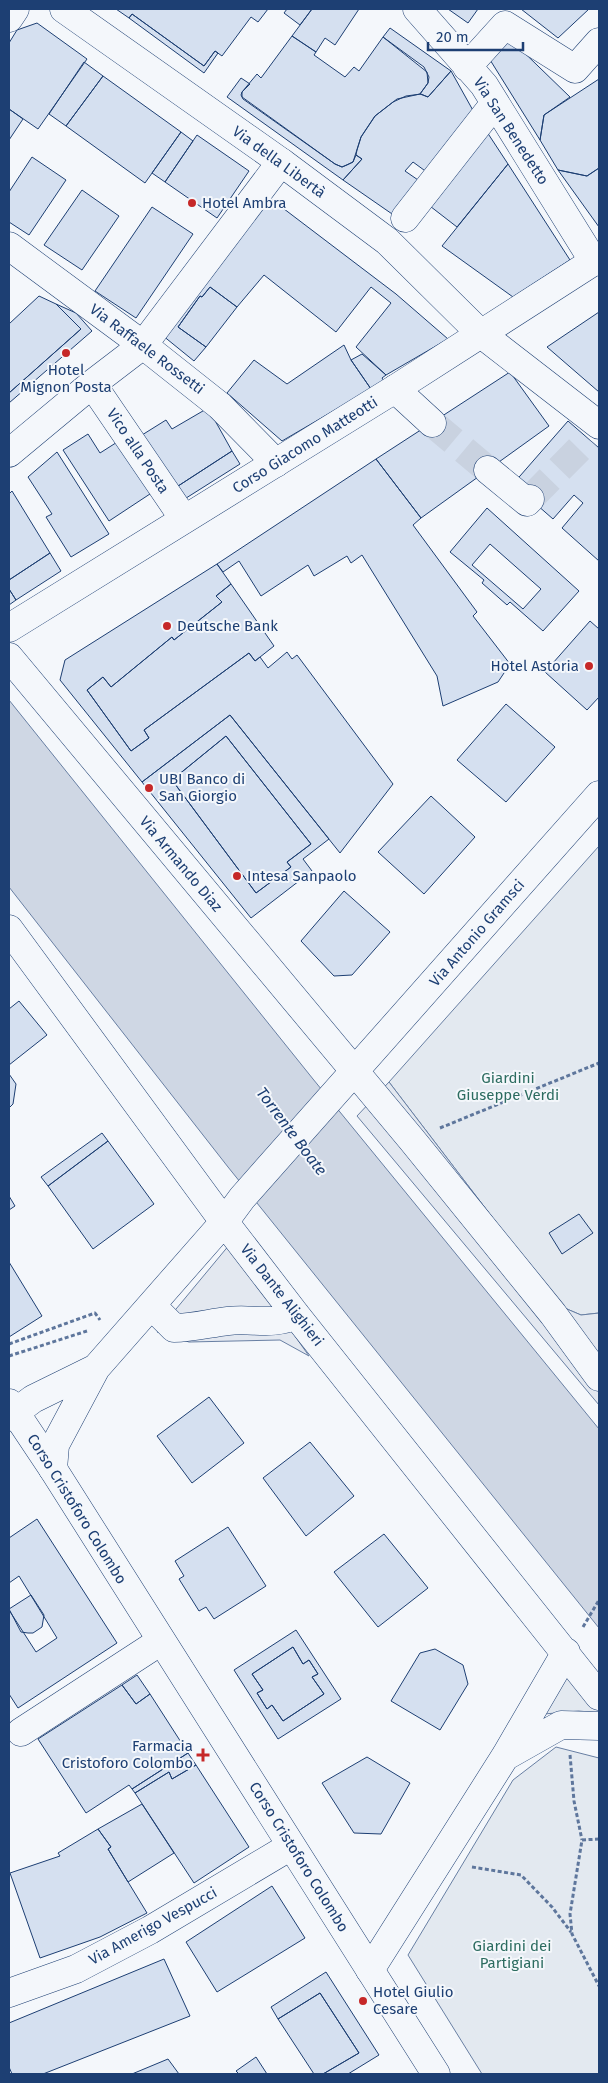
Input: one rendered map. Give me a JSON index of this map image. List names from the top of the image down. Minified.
{"streets":{"street":["Via San Benedetto","Via della Libertà","Via Raffaele Rossetti","Corso Giacomo Matteotti","Vico alla Posta","Via Armando Diaz","Via Antonio Gramsci","Via Dante Alighieri","Corso Cristoforo Colombo","Via Amerigo Vespucci"]},"crossings":[["Via San Benedetto","Corso Giacomo Matteotti"],["Via della Libertà","Corso Giacomo Matteotti"],["Via Raffaele Rossetti","Corso Giacomo Matteotti"],["Corso Giacomo Matteotti","Vico alla Posta"],["Via Armando Diaz","Via Antonio Gramsci"],["Via Antonio Gramsci","Via Dante Alighieri"],["Corso Cristoforo Colombo","Via Amerigo Vespucci"]],"water":["Torrente Boate"],"parks":["Giardini Giuseppe Verdi","Giardini dei Partigiani"],"places":{"other":["Hotel Ambra","Hotel Mignon Posta","Deutsche Bank","Hotel Astoria","UBI Banco di San Giorgio","Intesa Sanpaolo","Hotel Giulio Cesare"],"health":["Farmacia Cristoforo Colombo"]},"scale_bar":"20 m"}
